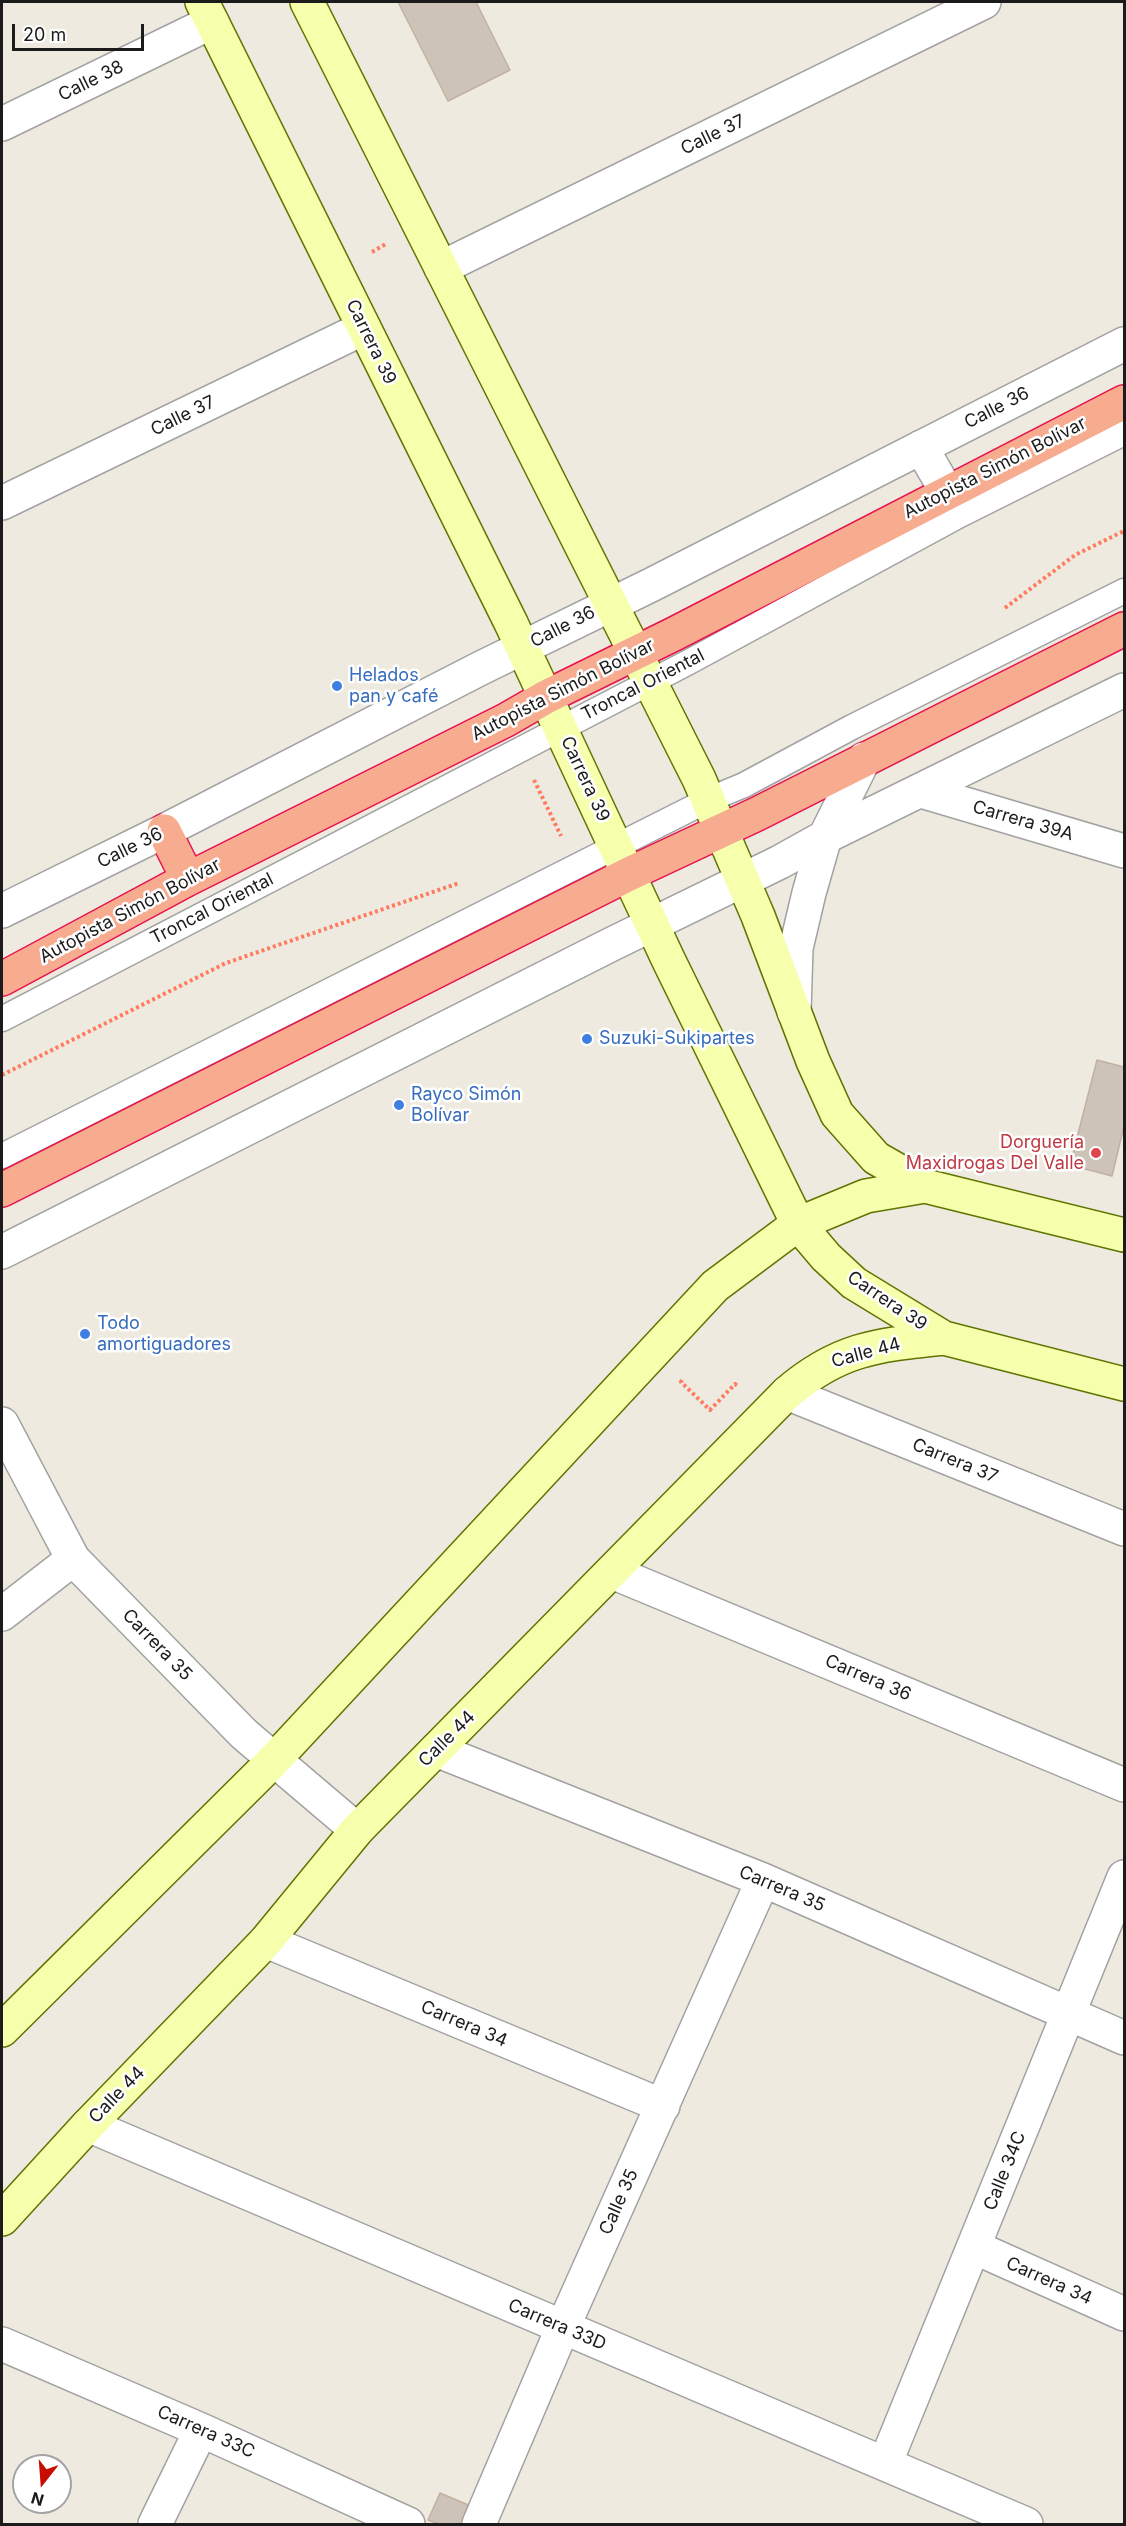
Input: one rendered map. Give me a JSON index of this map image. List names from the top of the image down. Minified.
{"streets":{"highway":["Autopista Simón Bolívar"],"main road":["Carrera 39","Calle 44"],"street":["Calle 38","Calle 37","Calle 36","Carrera 39A","Carrera 37","Carrera 35","Carrera 36","Carrera 34","Calle 34C","Calle 35","Carrera 33D","Carrera 33C"],"lane":["Troncal Oriental"]},"crossings":[["Calle 38","Carrera 39"],["Calle 37","Carrera 39"],["Carrera 39","Calle 36"],["Carrera 39","Autopista Simón Bolívar"],["Carrera 39","Troncal Oriental"],["Carrera 39","Calle 44"],["Calle 44","Carrera 37"],["Calle 44","Carrera 35"],["Calle 44","Carrera 36"],["Calle 44","Carrera 34"],["Calle 44","Carrera 33D"],["Carrera 35","Calle 34C"],["Carrera 35","Calle 35"],["Carrera 34","Calle 34C"],["Carrera 34","Calle 35"],["Calle 34C","Carrera 33D"],["Calle 35","Carrera 33D"]],"places":["Helados pan y café","Suzuki-Sukipartes","Rayco Simón Bolívar","Dorguería Maxidrogas Del Valle","Todo amortiguadores"],"scale_bar":"20 m","north":"bottom"}
